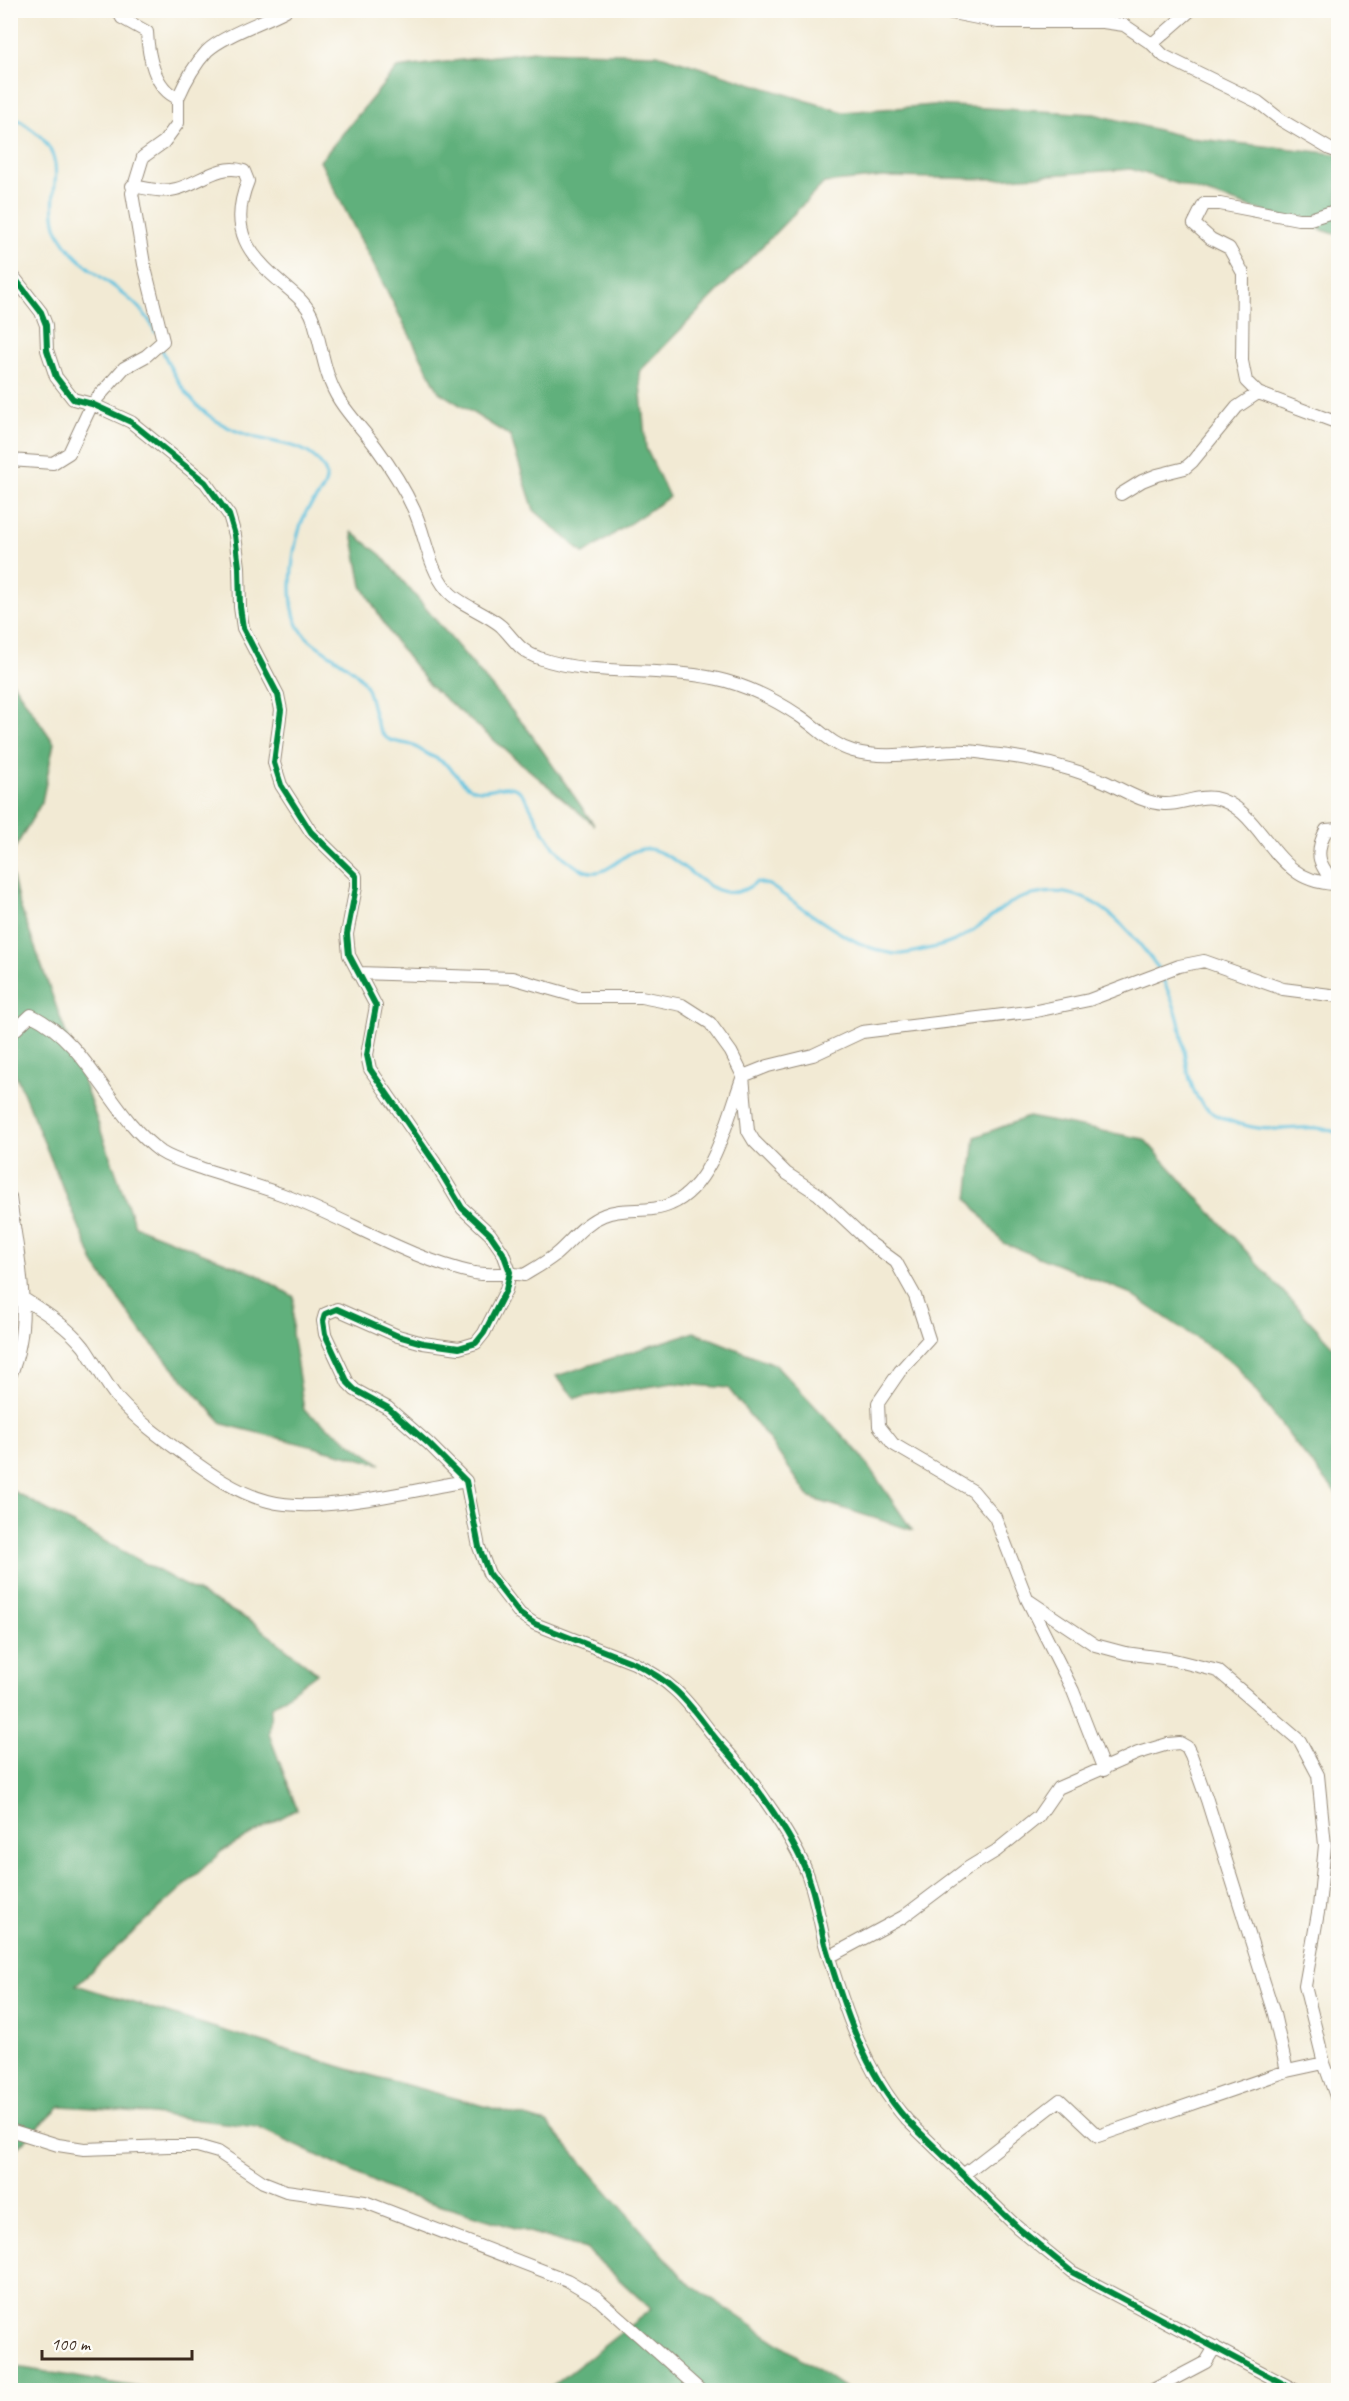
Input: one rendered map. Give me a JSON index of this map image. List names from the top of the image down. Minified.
{"scale_bar":"100 m"}
